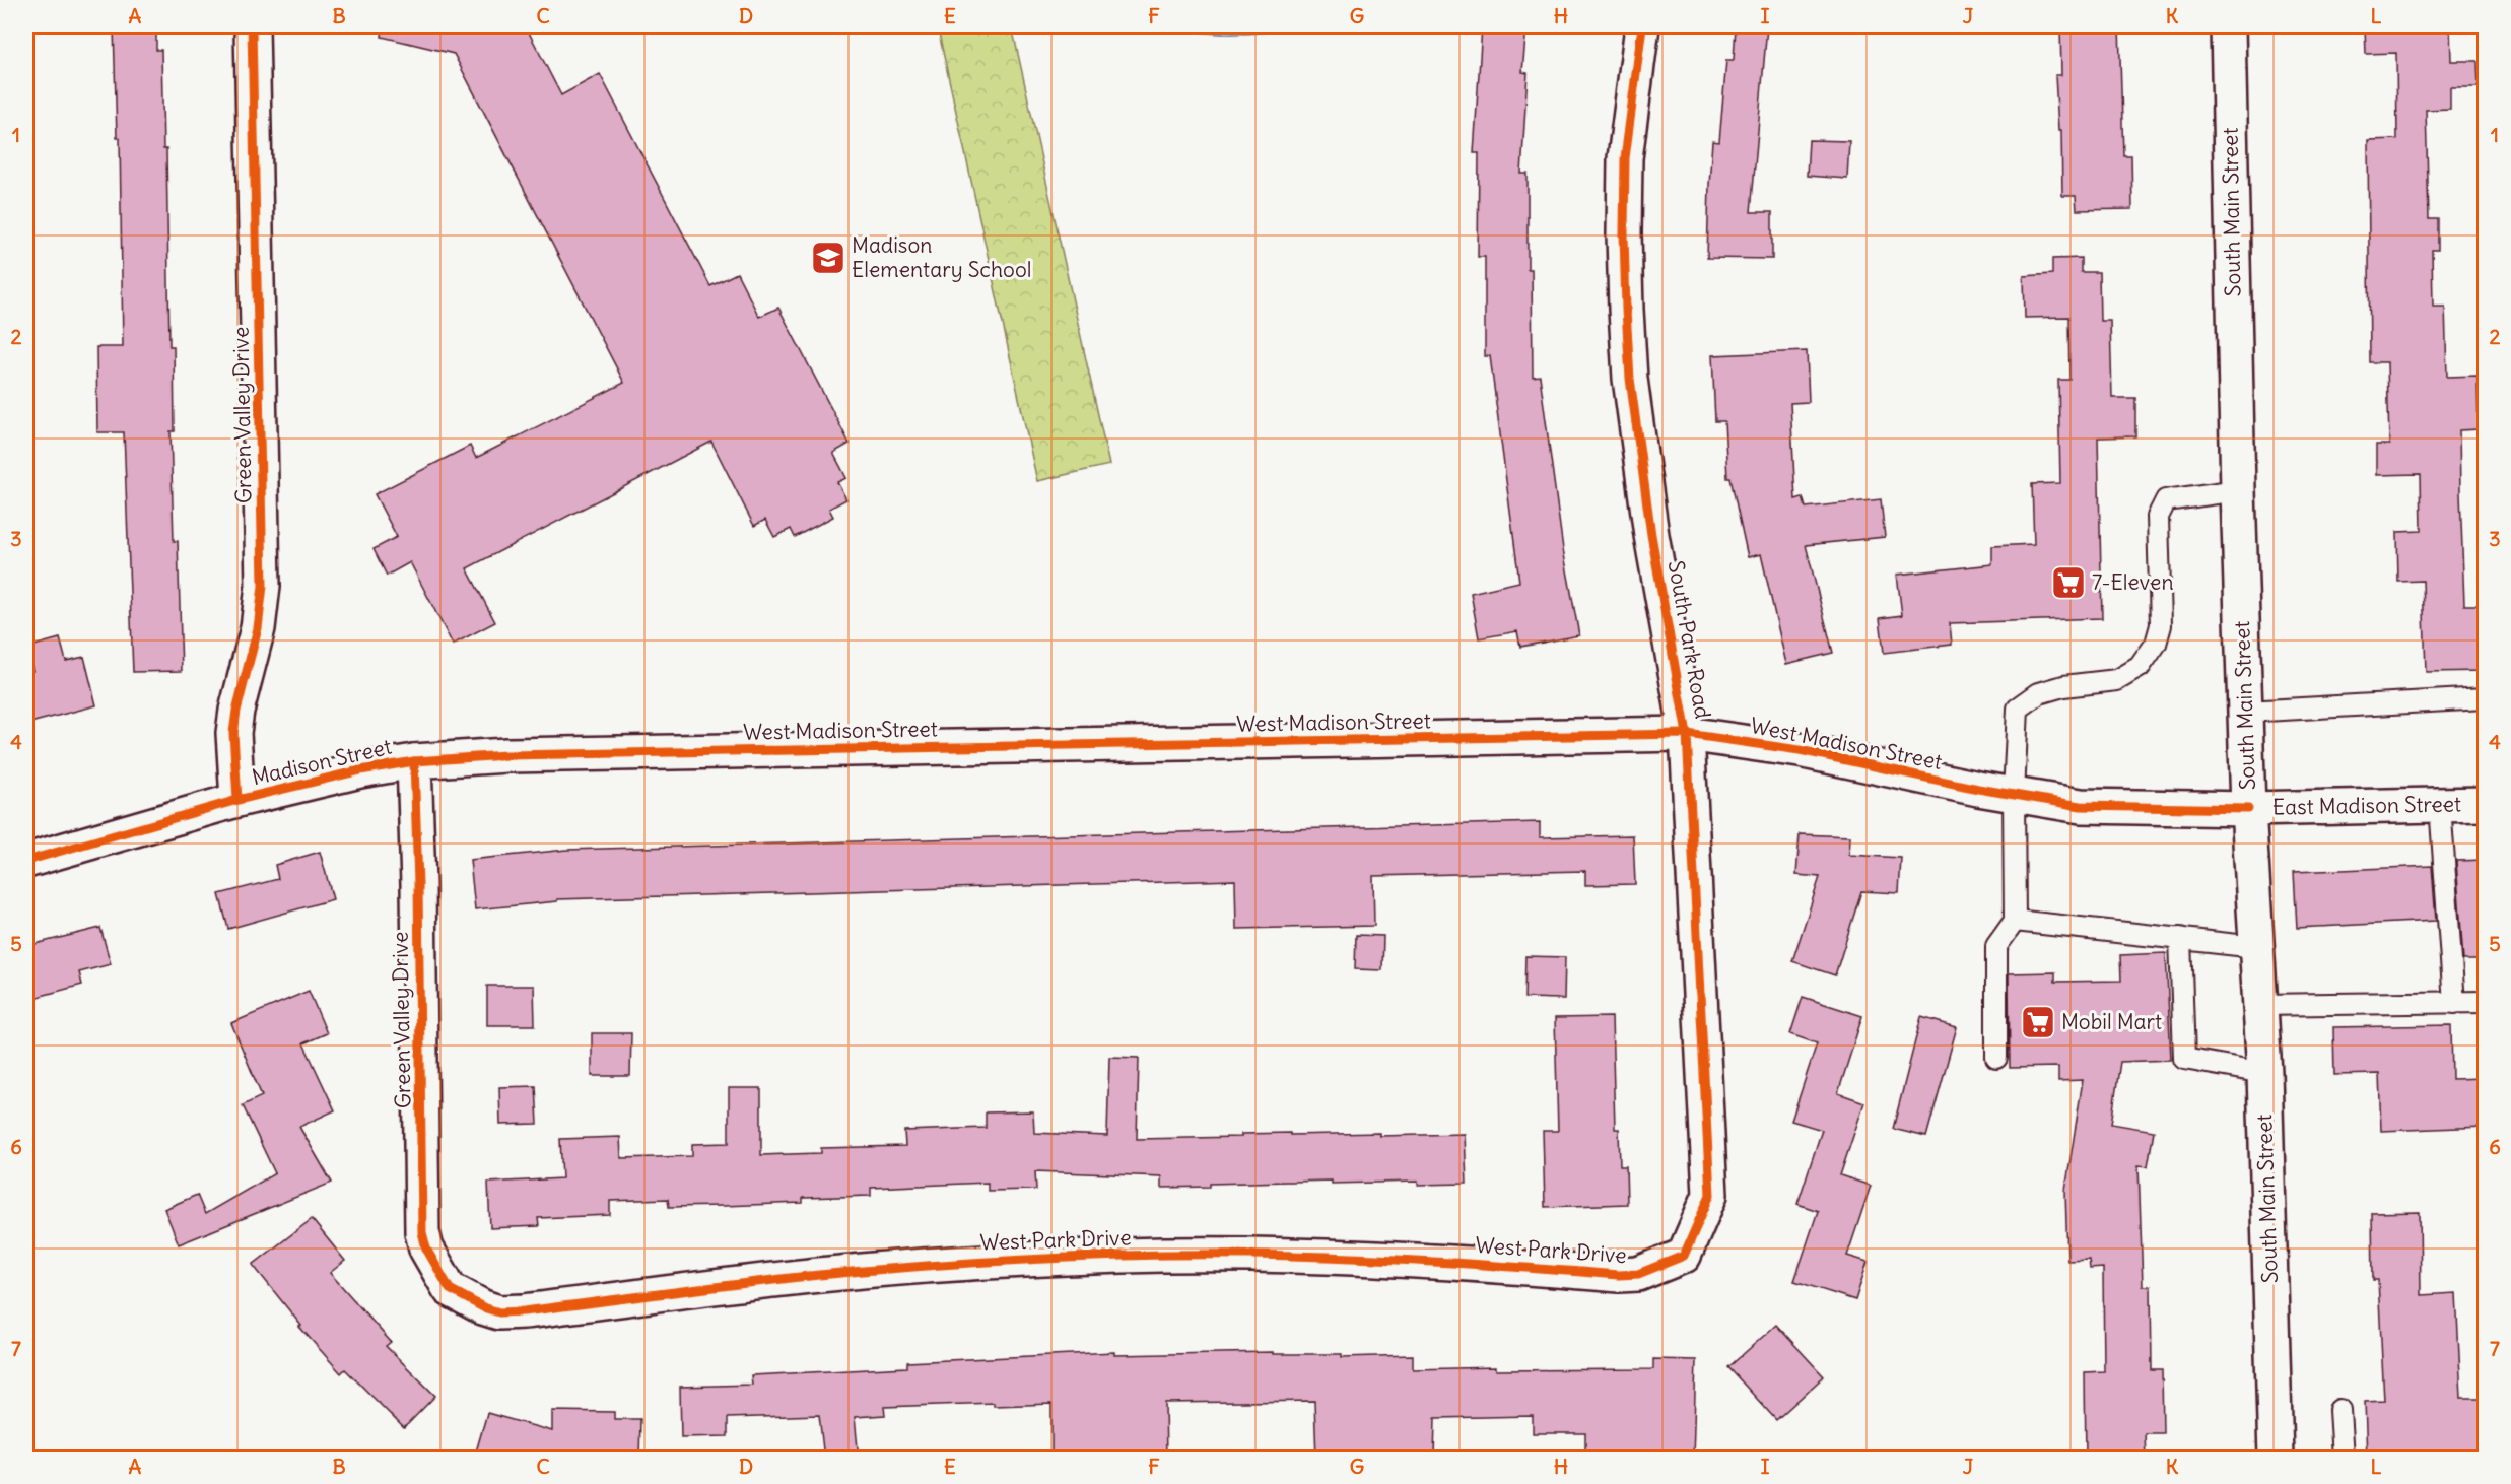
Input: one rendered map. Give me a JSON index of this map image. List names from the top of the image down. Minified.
{"streets":{"street":["South Main Street","Green Valley Drive","South Park Road","West Madison Street","Madison Street","East Madison Street","West Park Drive"]},"crossings":[["South Main Street","West Madison Street"],["South Main Street","East Madison Street"],["Green Valley Drive","West Madison Street"],["Green Valley Drive","Madison Street"],["Green Valley Drive","West Park Drive"],["South Park Road","West Madison Street"],["South Park Road","West Park Drive"],["West Madison Street","Madison Street"],["West Madison Street","East Madison Street"]],"places":{"school or university":["Madison Elementary School"],"supermarket":["7-Eleven","Mobil Mart"]},"grid":{"columns":["A","B","C","D","E","F","G","H","I","J","K","L"],"rows":["1","2","3","4","5","6","7"]}}
